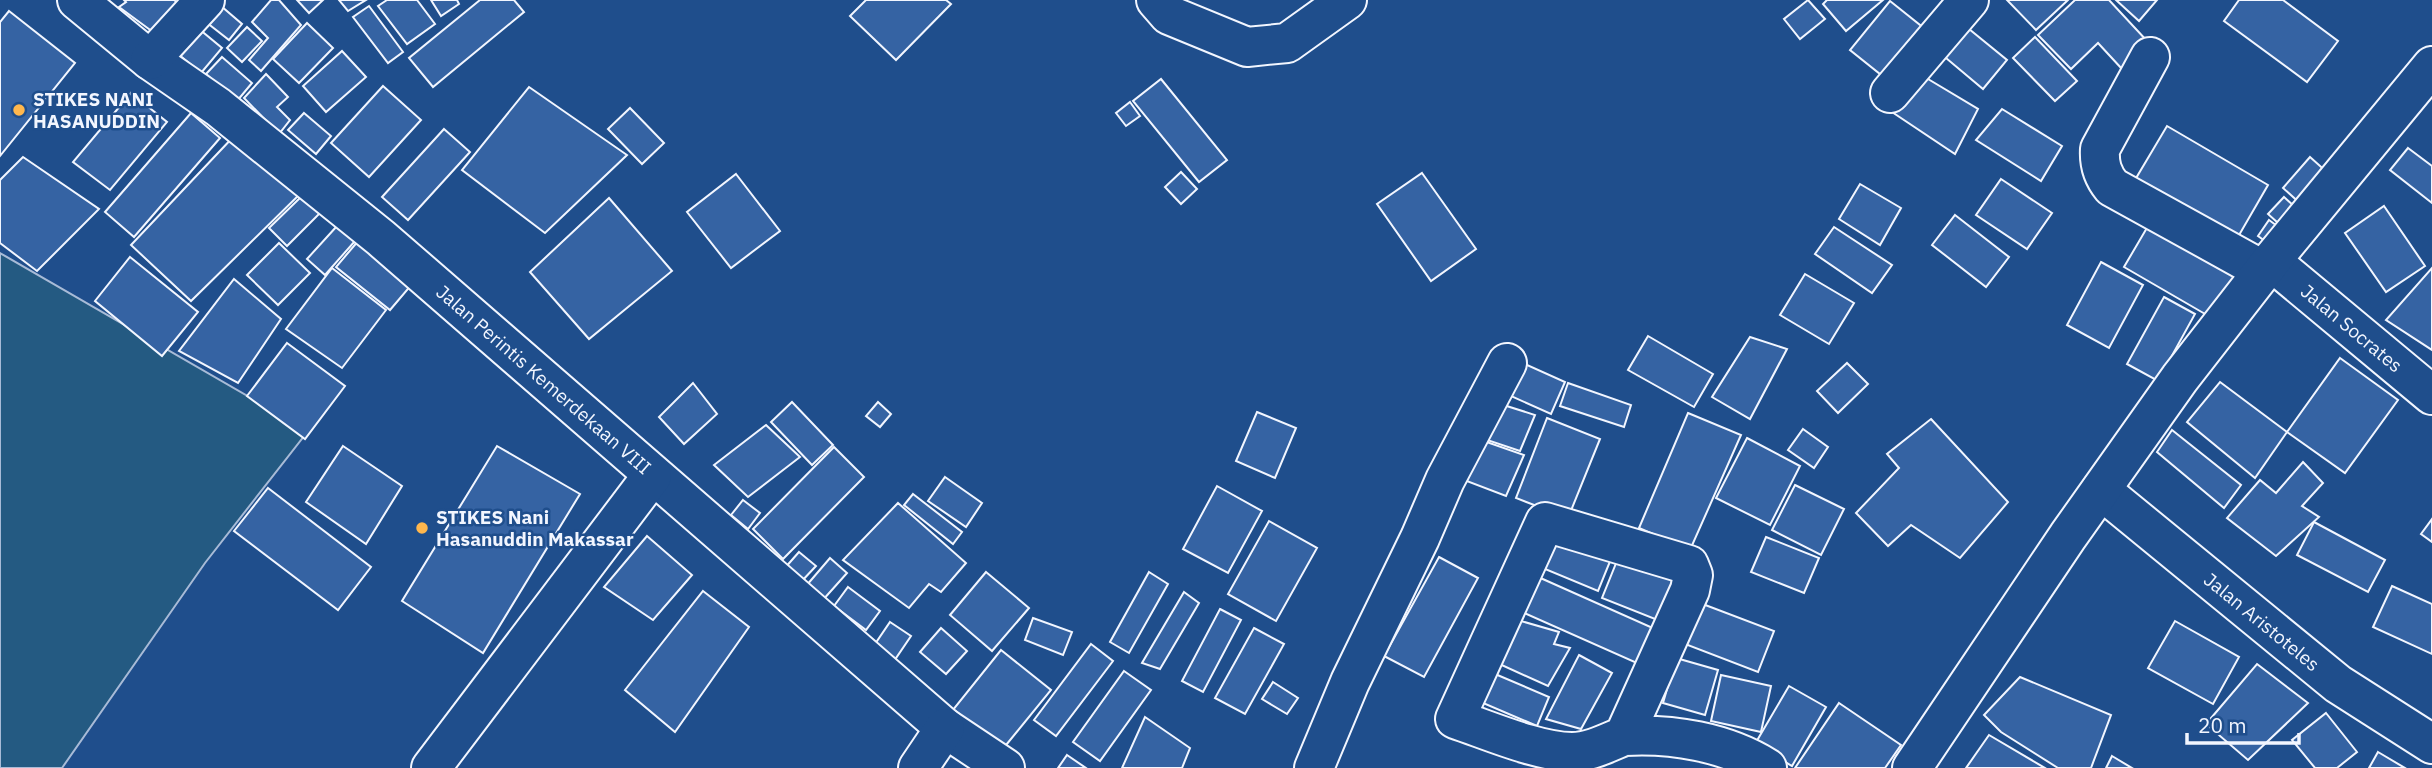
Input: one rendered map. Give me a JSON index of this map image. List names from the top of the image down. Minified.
{"streets":{"street":["Jalan Socrates","Jalan Perintis Kemerdekaan VIII","Jalan Aristoteles"]},"places":["STIKES NANI HASANUDDIN","STIKES Nani Hasanuddin Makassar"],"scale_bar":"20 m"}
